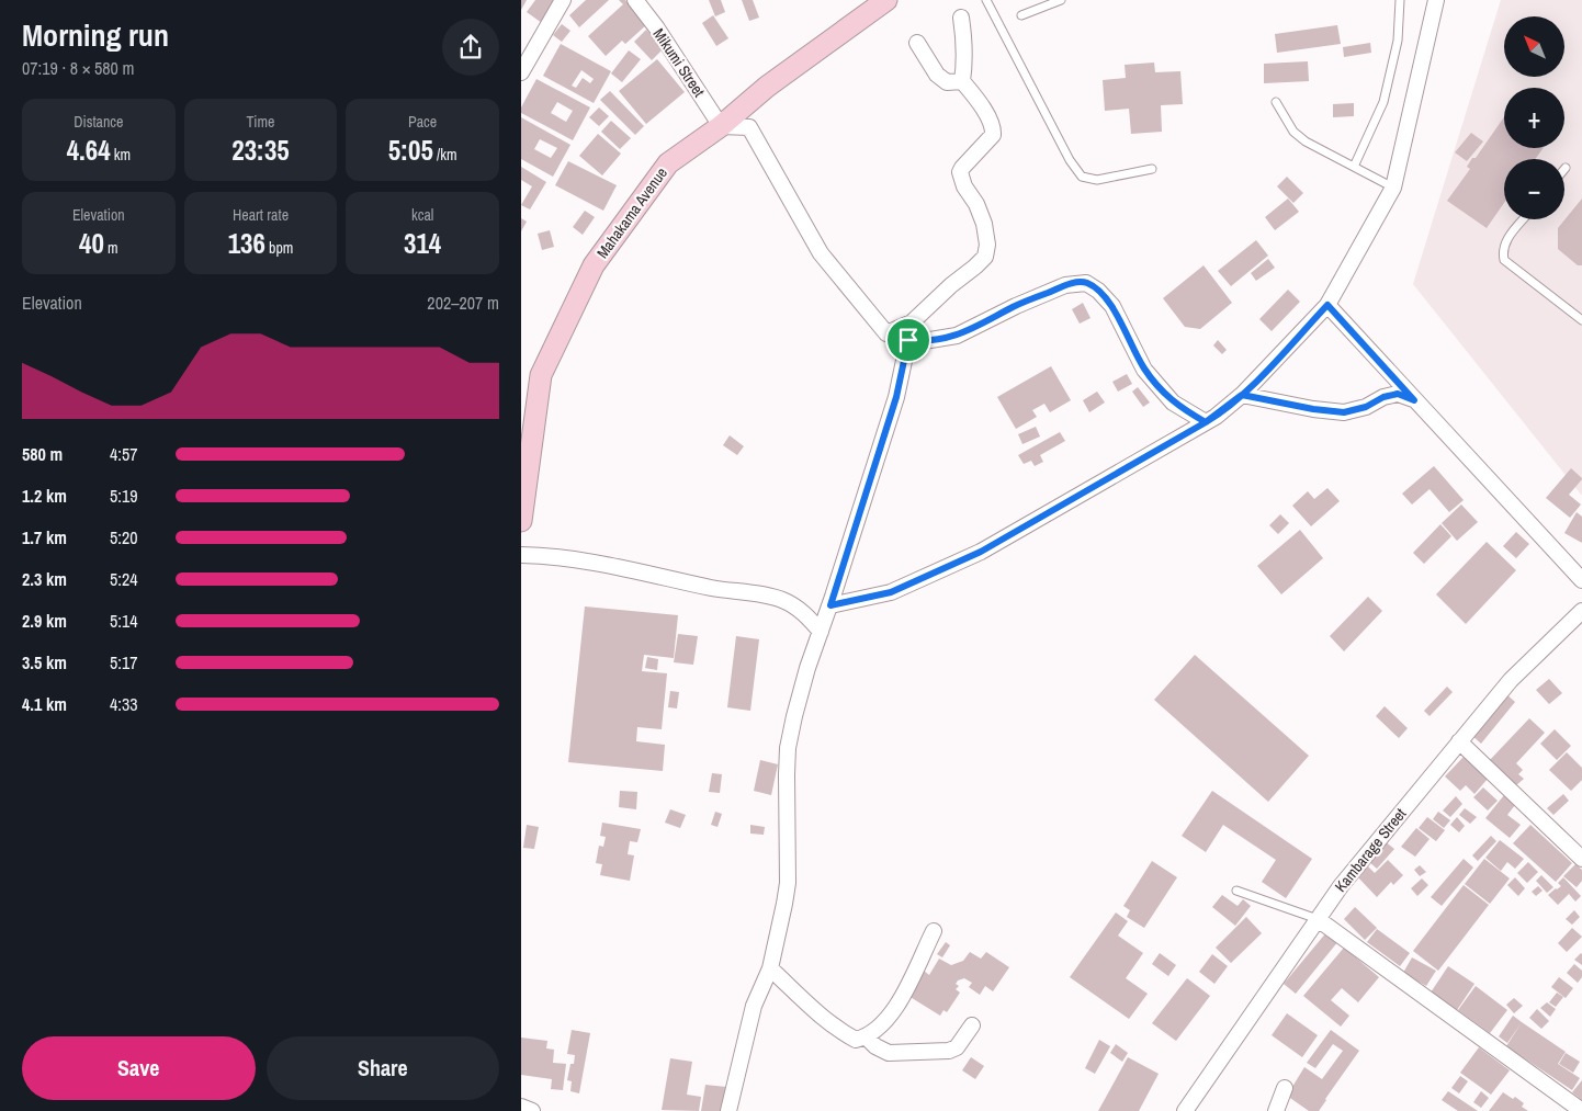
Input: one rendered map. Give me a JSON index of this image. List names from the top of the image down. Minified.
{"streets":{"street":["Mikumi Street","Mahakama Avenue","Kambarage Street"]},"crossings":[["Mikumi Street","Mahakama Avenue"]],"north":"top left","page":{"heading":["Morning run","07:19 · 8 × 580 m"],"map_buttons":["+","−"],"stats":[["Distance","4.64 km"],["Time","23:35"],["Pace","5:05 /km"],["Elevation","40 m"],["Heart rate","136 bpm"],["kcal","314"]],"chart":["Elevation","202–207 m"],"list":[{"name":"580 m","note":"4:57"},{"name":"1.2 km","note":"5:19"},{"name":"1.7 km","note":"5:20"},{"name":"2.3 km","note":"5:24"},{"name":"2.9 km","note":"5:14"},{"name":"3.5 km","note":"5:17"},{"name":"4.1 km","note":"4:33"}],"buttons":["Save","Share"]}}
